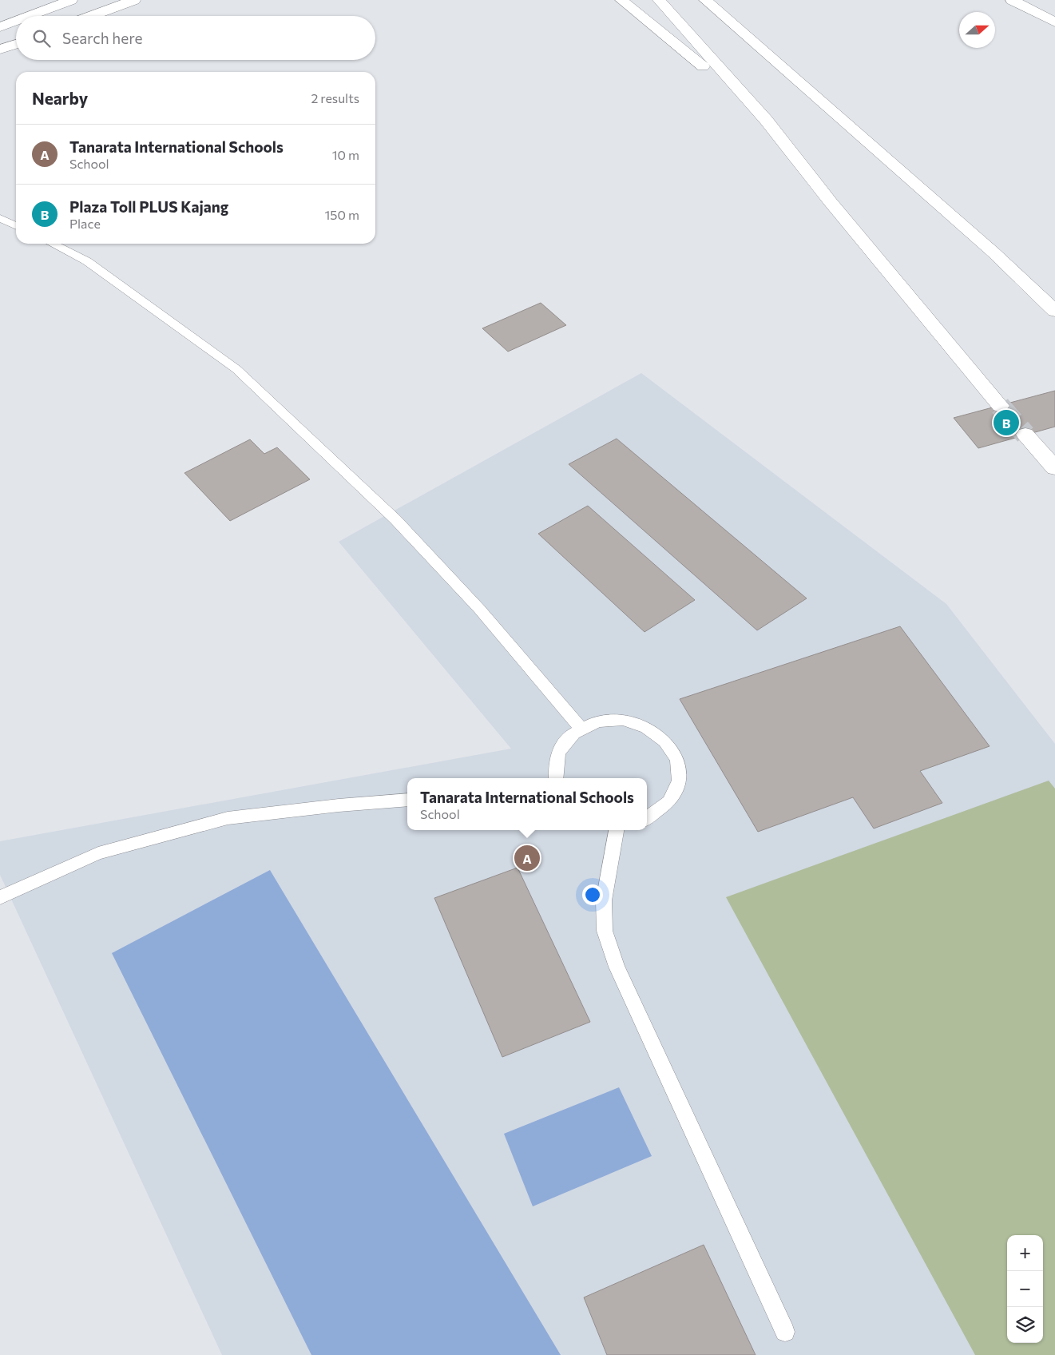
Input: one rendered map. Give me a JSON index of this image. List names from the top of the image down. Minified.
{"north":"right","page":{"search":"Search here","heading":["Nearby","2 results"],"list":[{"mark":"A","name":"Tanarata International Schools","note":"School","value":"10 m"},{"mark":"B","name":"Plaza Toll PLUS Kajang","note":"Place","value":"150 m"}],"pins":["B","A"],"popup":["Tanarata International Schools","School"],"map_buttons":["+","−"]}}
